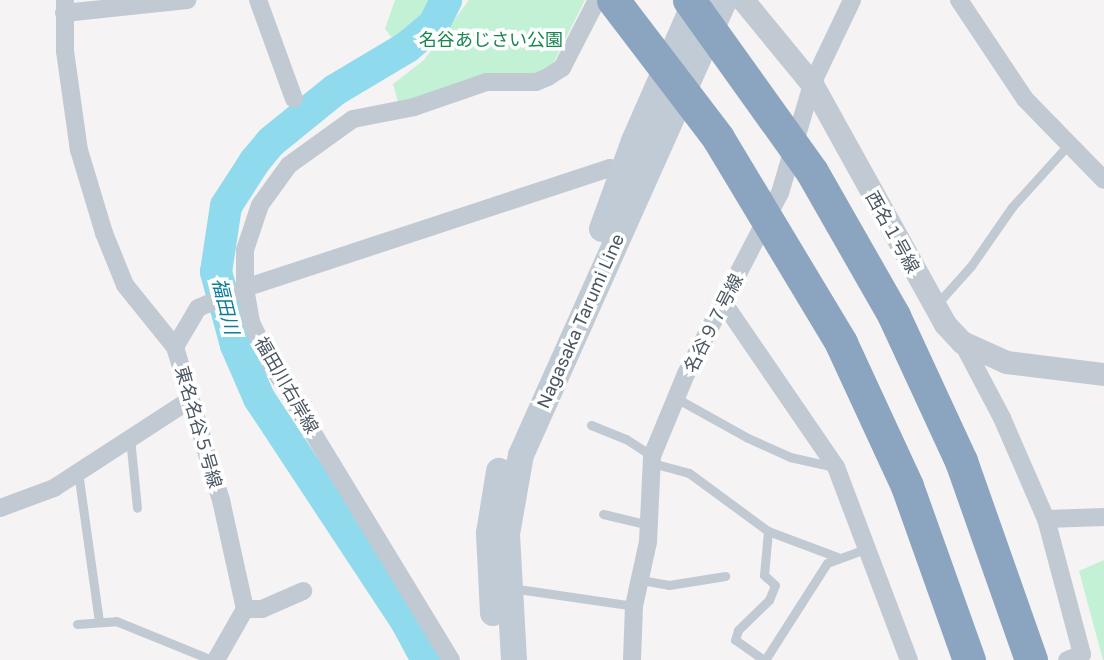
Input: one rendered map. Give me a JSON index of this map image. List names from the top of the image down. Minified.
{"streets":{"main road":["Nagasaka Tarumi Line"],"street":["西名１号線","名谷９７号線","福田川右岸線","東名名谷５号線"]},"crossings":[["西名１号線","名谷９７号線"]],"water":["福田川"],"parks":["名谷あじさい公園"]}
